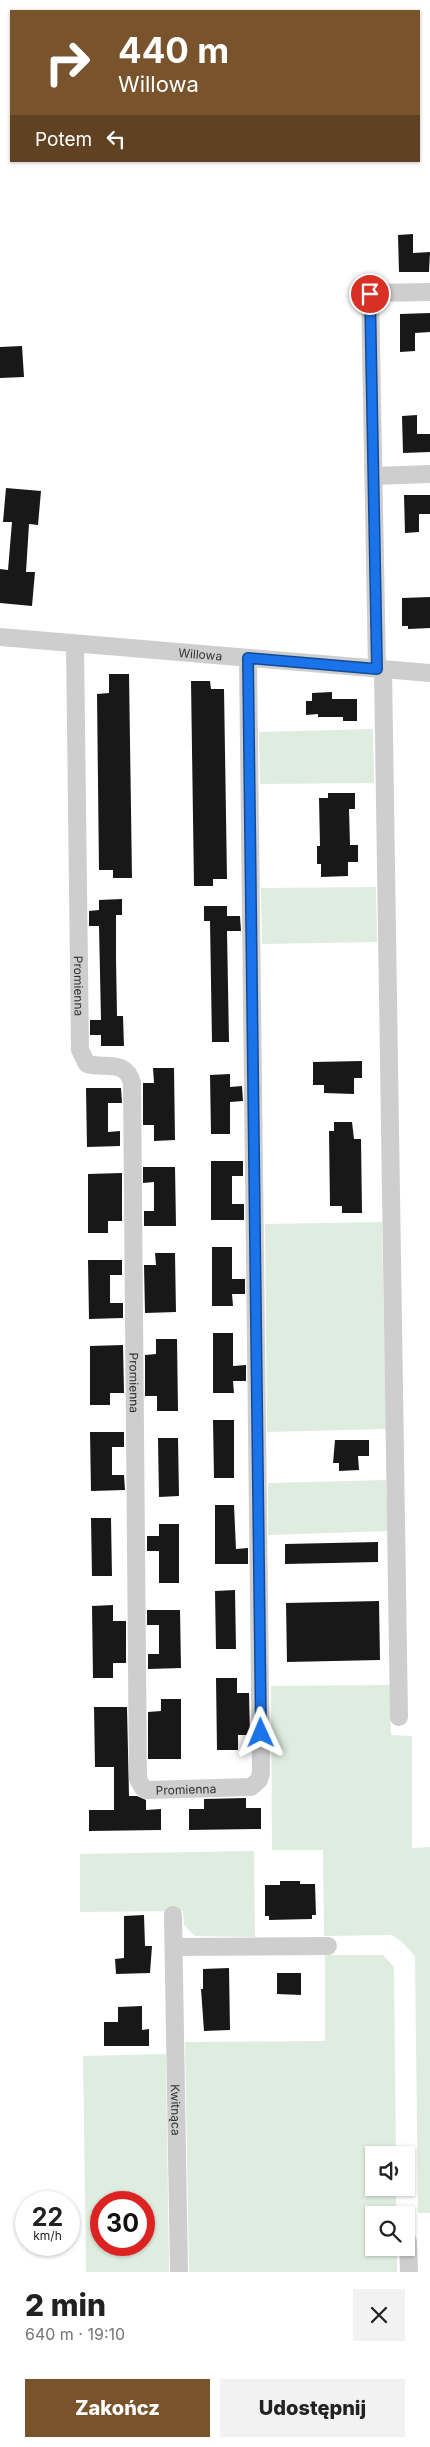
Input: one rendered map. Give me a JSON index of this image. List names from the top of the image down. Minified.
{"streets":{"street":["Willowa","Promienna","Kwitnąca"]},"crossings":[["Willowa","Promienna"]],"page":{"turn":["440 m","Willowa"],"then":"Potem","speed":"22 km/h","limit":"30","heading":["2 min","640 m · 19:10"],"buttons":["Zakończ","Udostępnij"]}}
